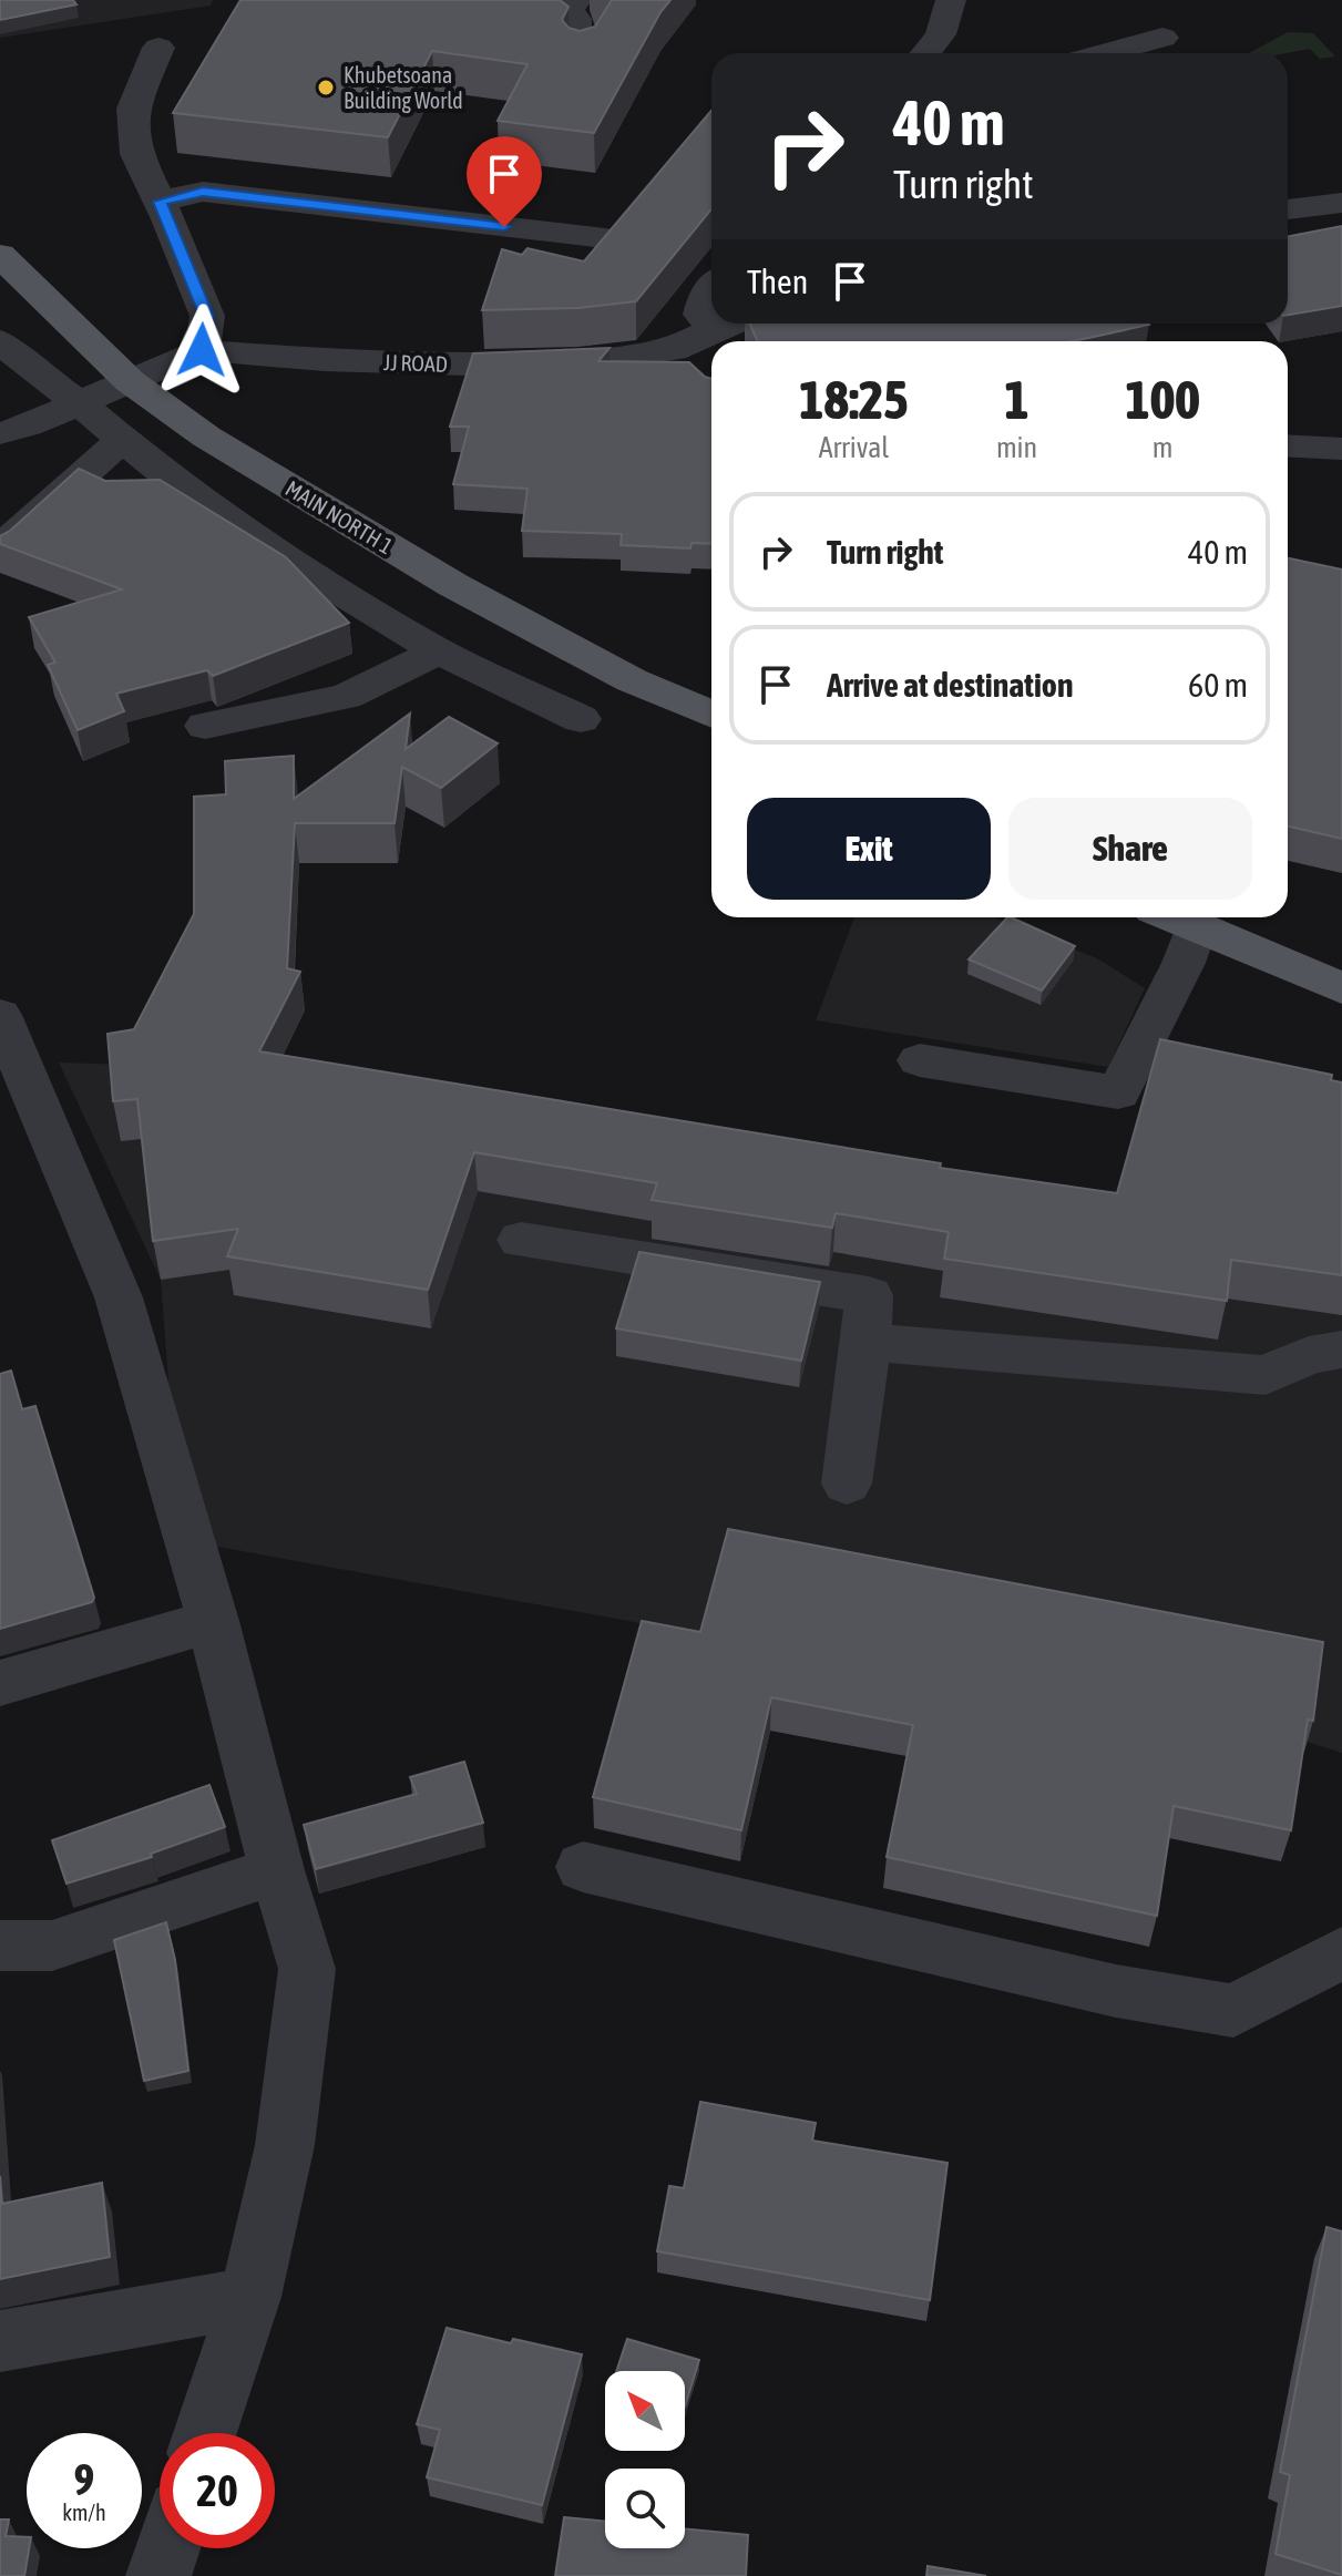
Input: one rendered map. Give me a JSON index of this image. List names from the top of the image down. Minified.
{"streets":{"main road":["MAIN NORTH 1"],"street":["JJ ROAD"]},"crossings":[["JJ ROAD","MAIN NORTH 1"]],"places":["Khubetsoana Building World"],"north":"top left","page":{"turn":["40 m","Turn right"],"then":"Then","eta":["18:25","Arrival","1","min","100","m"],"list":[{"name":"Turn right","value":"40 m"},{"name":"Arrive at destination","value":"60 m"}],"buttons":["Exit","Share"],"speed":"9 km/h","limit":"20"}}
